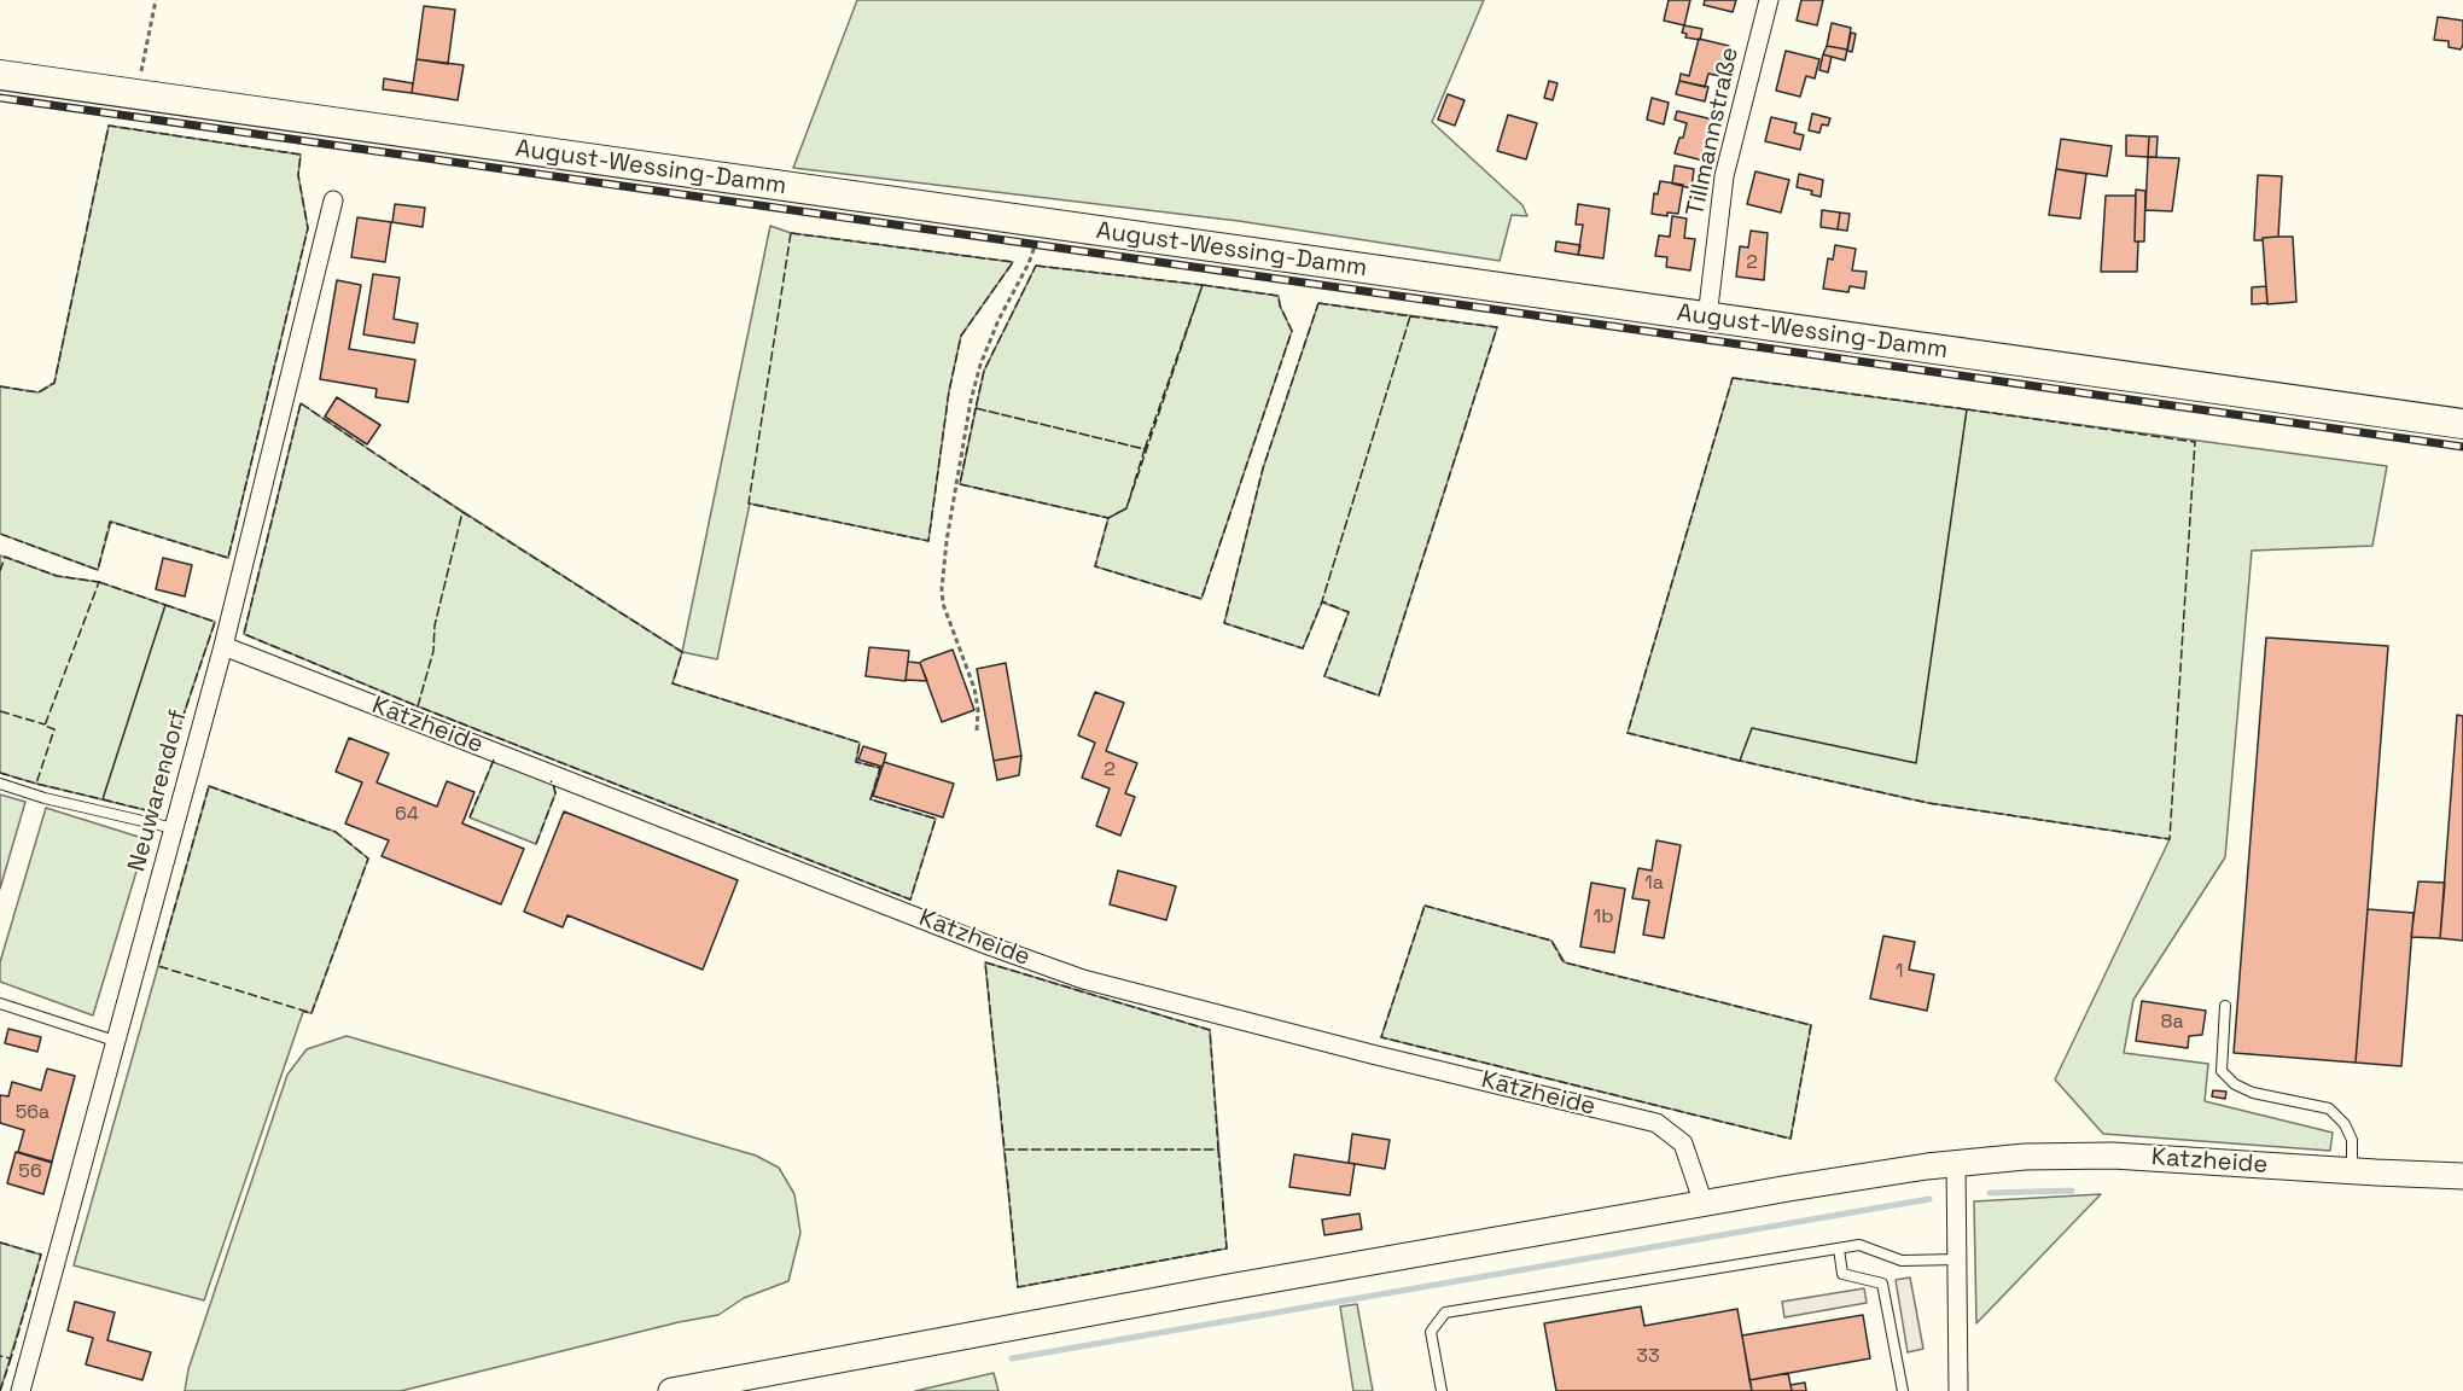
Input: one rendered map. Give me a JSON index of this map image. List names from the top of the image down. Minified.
{"streets":{"main road":["August-Wessing-Damm"],"street":["Tillmannstraße","Katzheide","Neuwarendorf"]},"crossings":[["Tillmannstraße","August-Wessing-Damm"],["Katzheide","Neuwarendorf"]],"house_numbers":["2","2","64","1a","1b","1","8a","56a","56","33"]}
